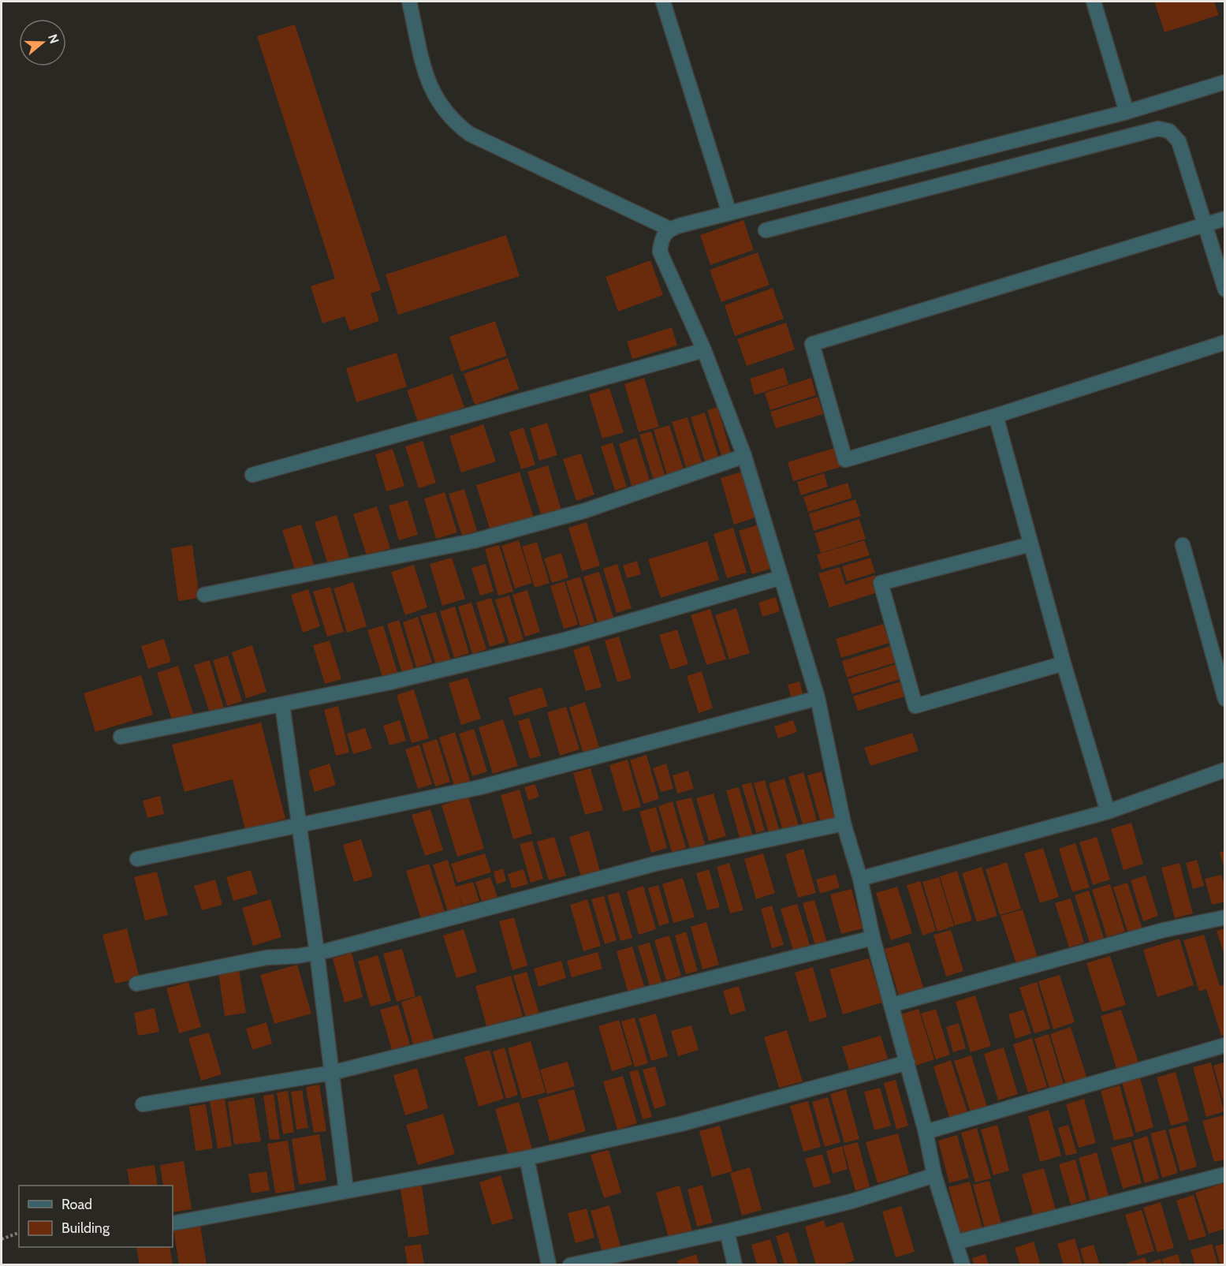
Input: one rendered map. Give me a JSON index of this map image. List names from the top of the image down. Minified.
{"legend":["Road","Building"],"north":"right"}
